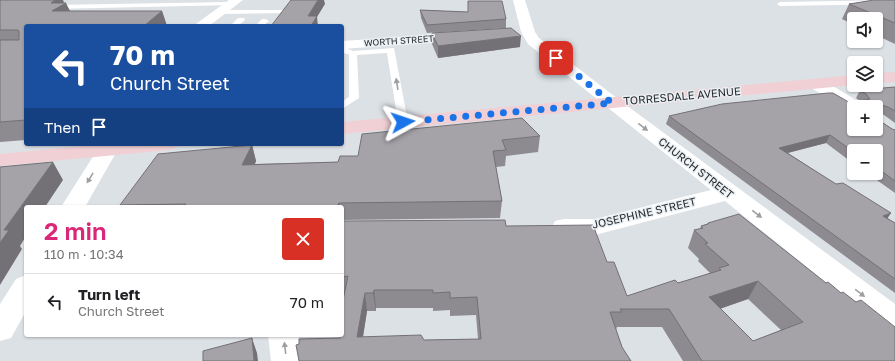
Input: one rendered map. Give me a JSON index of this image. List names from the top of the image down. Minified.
{"streets":{"main road":["TORRESDALE AVENUE"],"street":["WORTH STREET","CHURCH STREET","JOSEPHINE STREET"]},"crossings":[["TORRESDALE AVENUE","CHURCH STREET"],["CHURCH STREET","JOSEPHINE STREET"]],"one_way":["CHURCH STREET"],"page":{"map_buttons":["+","−"],"turn":["70 m","Church Street"],"then":"Then","heading":["2 min","110 m · 10:34"],"list":[{"name":"Turn left","note":"Church Street","value":"70 m"}]}}
